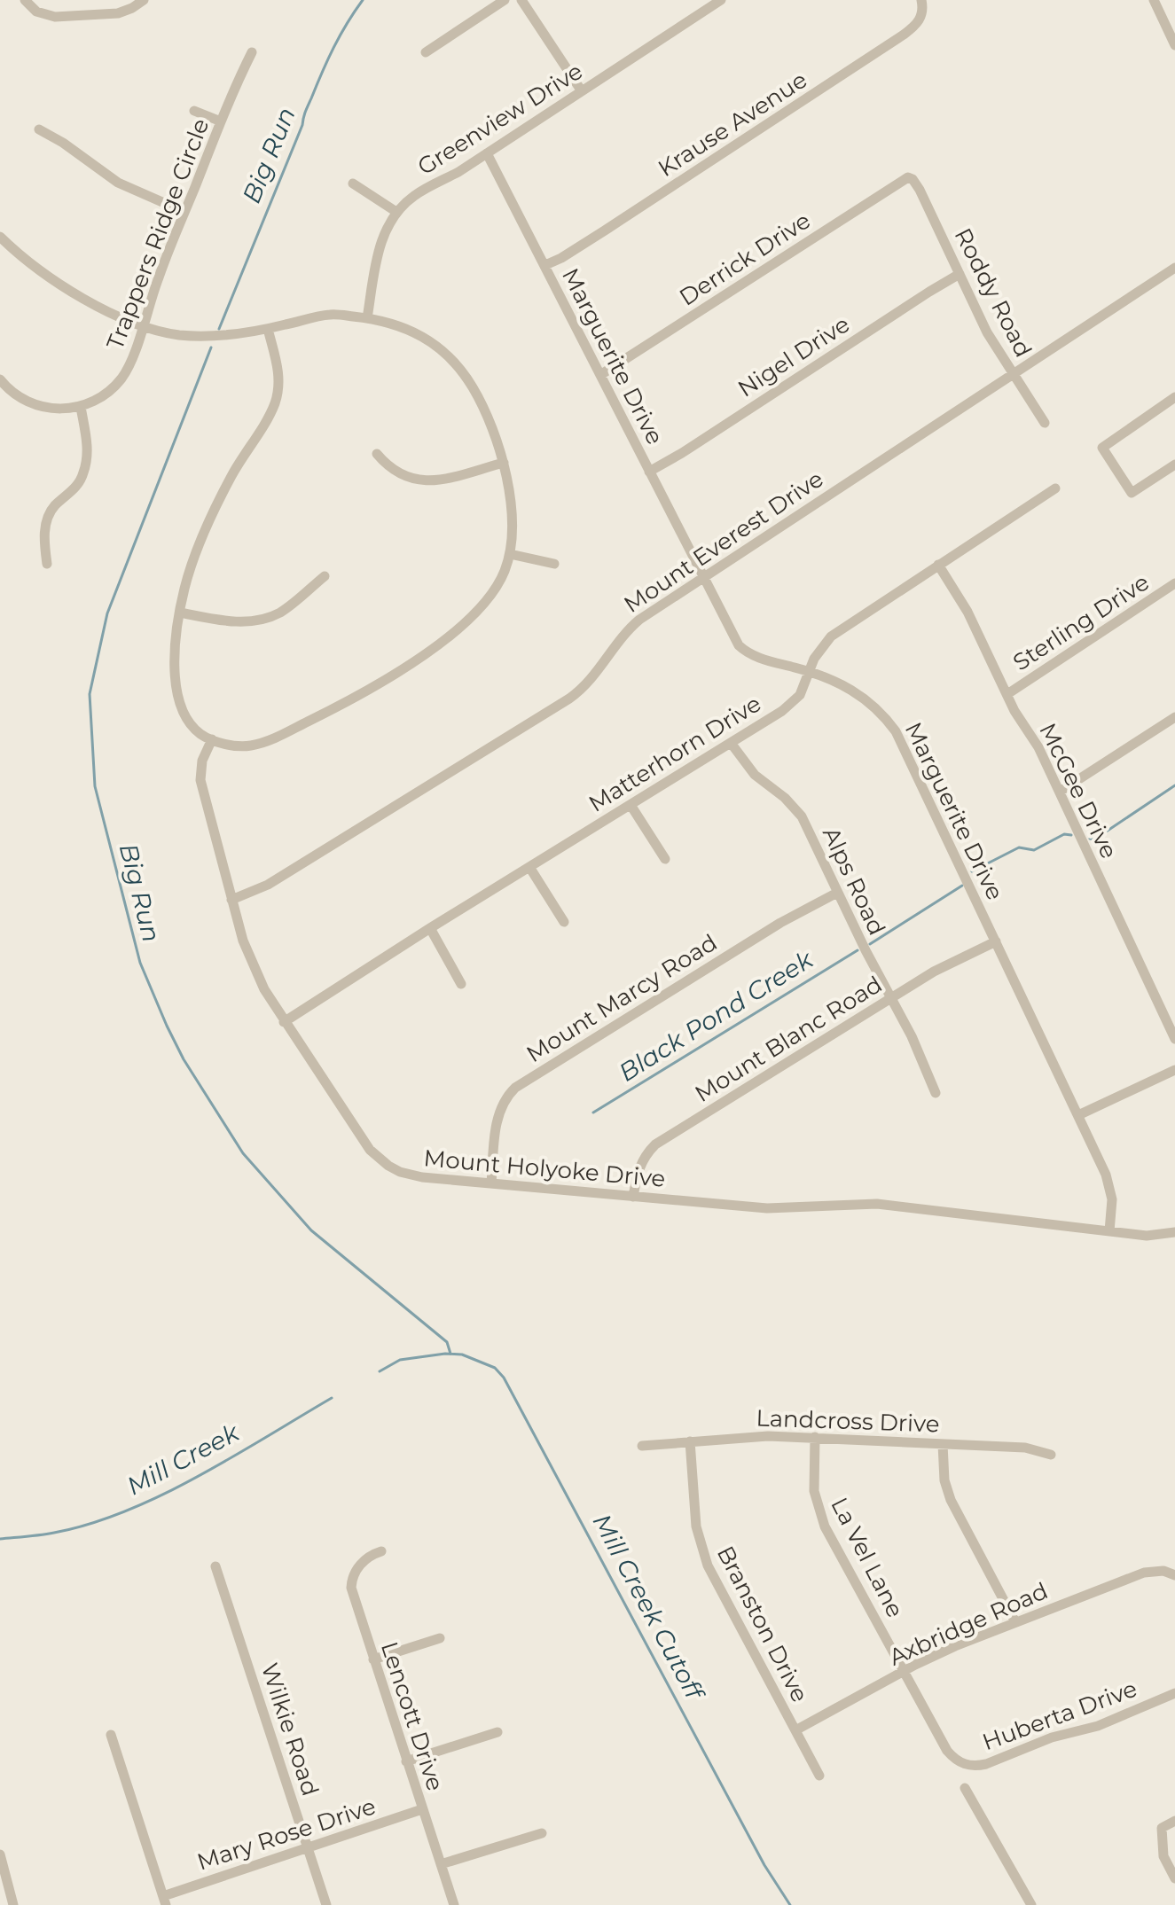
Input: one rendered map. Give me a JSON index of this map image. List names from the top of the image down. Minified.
{"streets":{"street":["Greenview Drive","Krause Avenue","Trappers Ridge Circle","Derrick Drive","Roddy Road","Marguerite Drive","Nigel Drive","Mount Everest Drive","Sterling Drive","Matterhorn Drive","McGee Drive","Alps Road","Mount Marcy Road","Mount Blanc Road","Mount Holyoke Drive","Landcross Drive","La Vel Lane","Branston Drive","Axbridge Road","Huberta Drive","Lencott Drive","Wilkie Road","Mary Rose Drive"]},"crossings":[["Greenview Drive","Marguerite Drive"],["Krause Avenue","Marguerite Drive"],["Derrick Drive","Roddy Road"],["Derrick Drive","Marguerite Drive"],["Roddy Road","Nigel Drive"],["Roddy Road","Mount Everest Drive"],["Marguerite Drive","Nigel Drive"],["Marguerite Drive","Mount Everest Drive"],["Marguerite Drive","Matterhorn Drive"],["Marguerite Drive","Mount Blanc Road"],["Marguerite Drive","Mount Holyoke Drive"],["Mount Everest Drive","Mount Holyoke Drive"],["Sterling Drive","McGee Drive"],["Matterhorn Drive","McGee Drive"],["Matterhorn Drive","Alps Road"],["Matterhorn Drive","Mount Holyoke Drive"],["Alps Road","Mount Marcy Road"],["Alps Road","Mount Blanc Road"],["Mount Marcy Road","Mount Holyoke Drive"],["Mount Blanc Road","Mount Holyoke Drive"],["Landcross Drive","La Vel Lane"],["Landcross Drive","Branston Drive"],["La Vel Lane","Axbridge Road"],["La Vel Lane","Huberta Drive"],["Branston Drive","Axbridge Road"],["Lencott Drive","Mary Rose Drive"],["Wilkie Road","Mary Rose Drive"]],"water":["Big Run","Black Pond Creek","Mill Creek","Mill Creek Cutoff"]}
